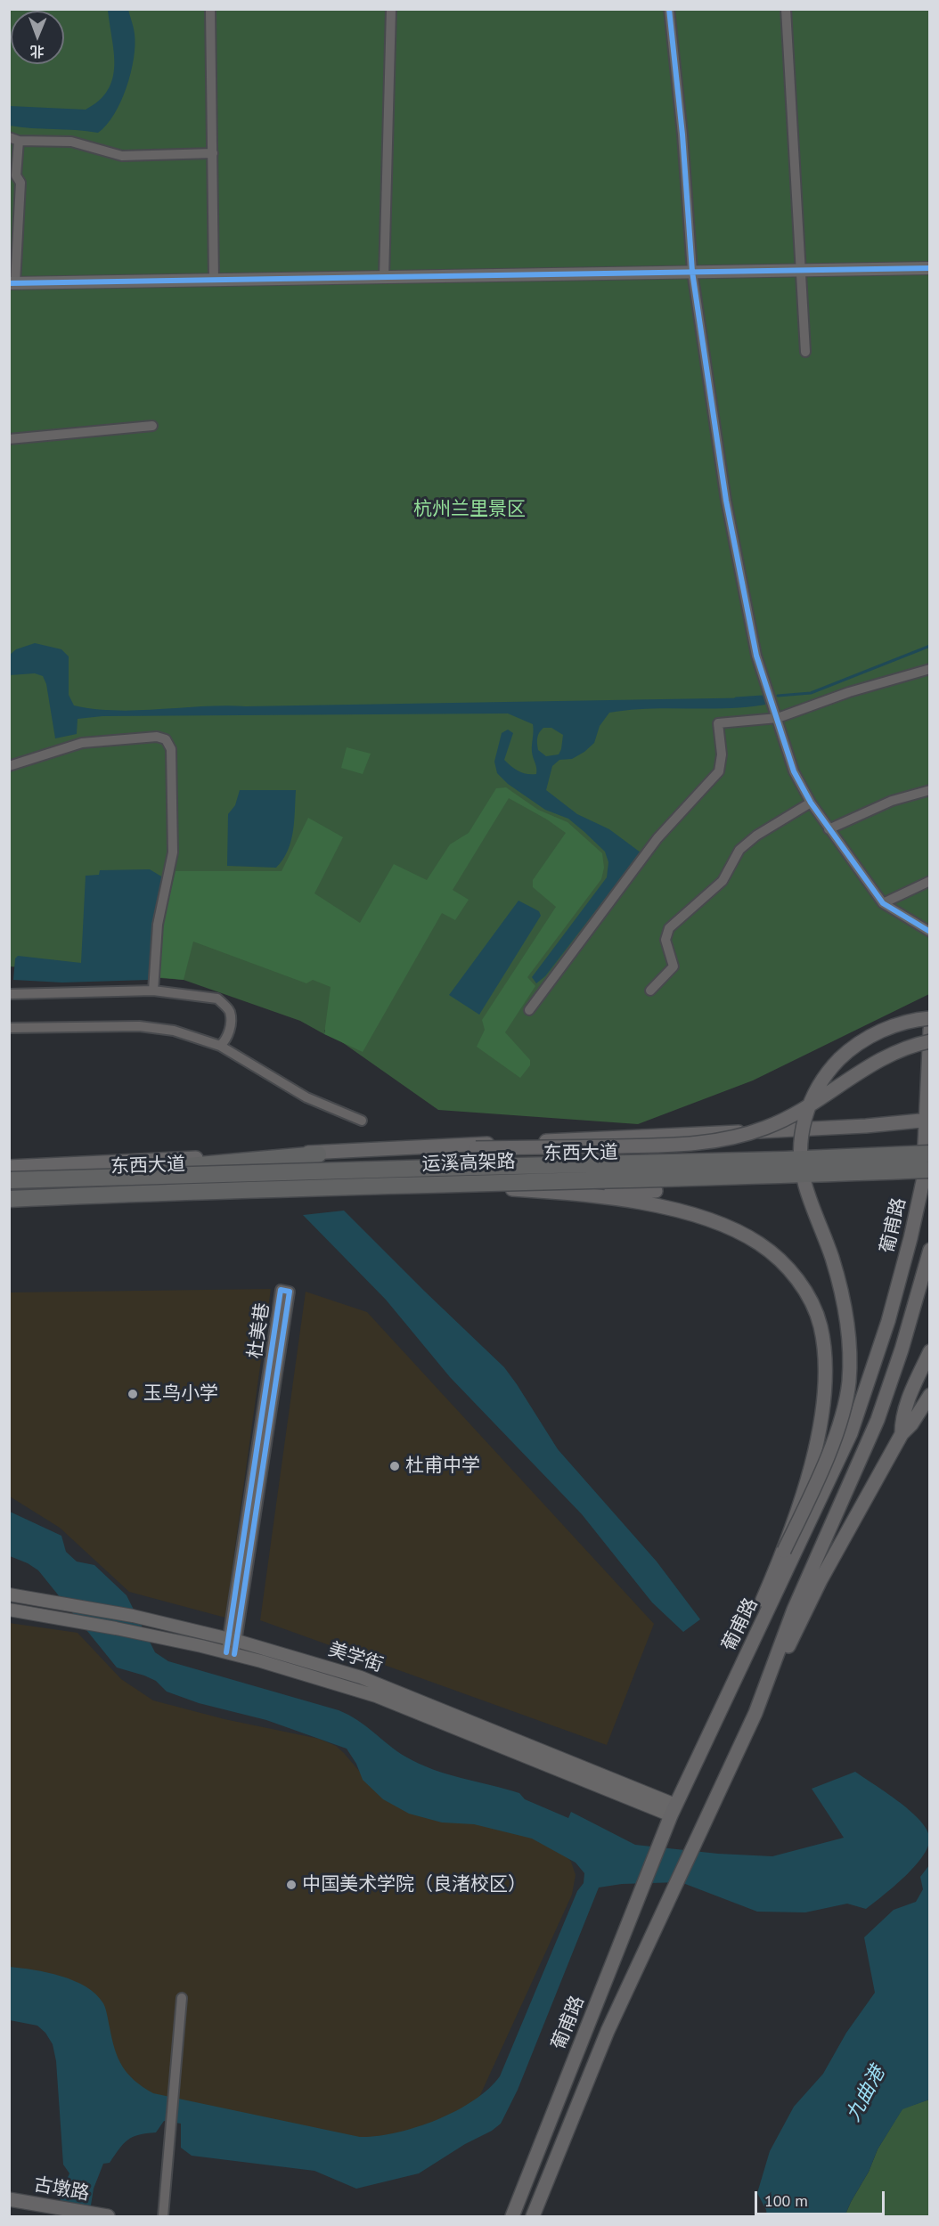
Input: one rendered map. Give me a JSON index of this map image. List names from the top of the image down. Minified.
{"streets":{"highway":["运溪高架路"],"main road":["东西大道","葡甫路","古墩路"],"street":["杜美巷","美学街"]},"crossings":[["东西大道","运溪高架路"],["东西大道","葡甫路"],["运溪高架路","葡甫路"],["葡甫路","美学街"],["杜美巷","美学街"]],"water":["九曲港"],"parks":["杭州兰里景区"],"places":["玉鸟小学","杜甫中学","中国美术学院（良渚校区）"],"scale_bar":"100 m","north":"bottom"}
